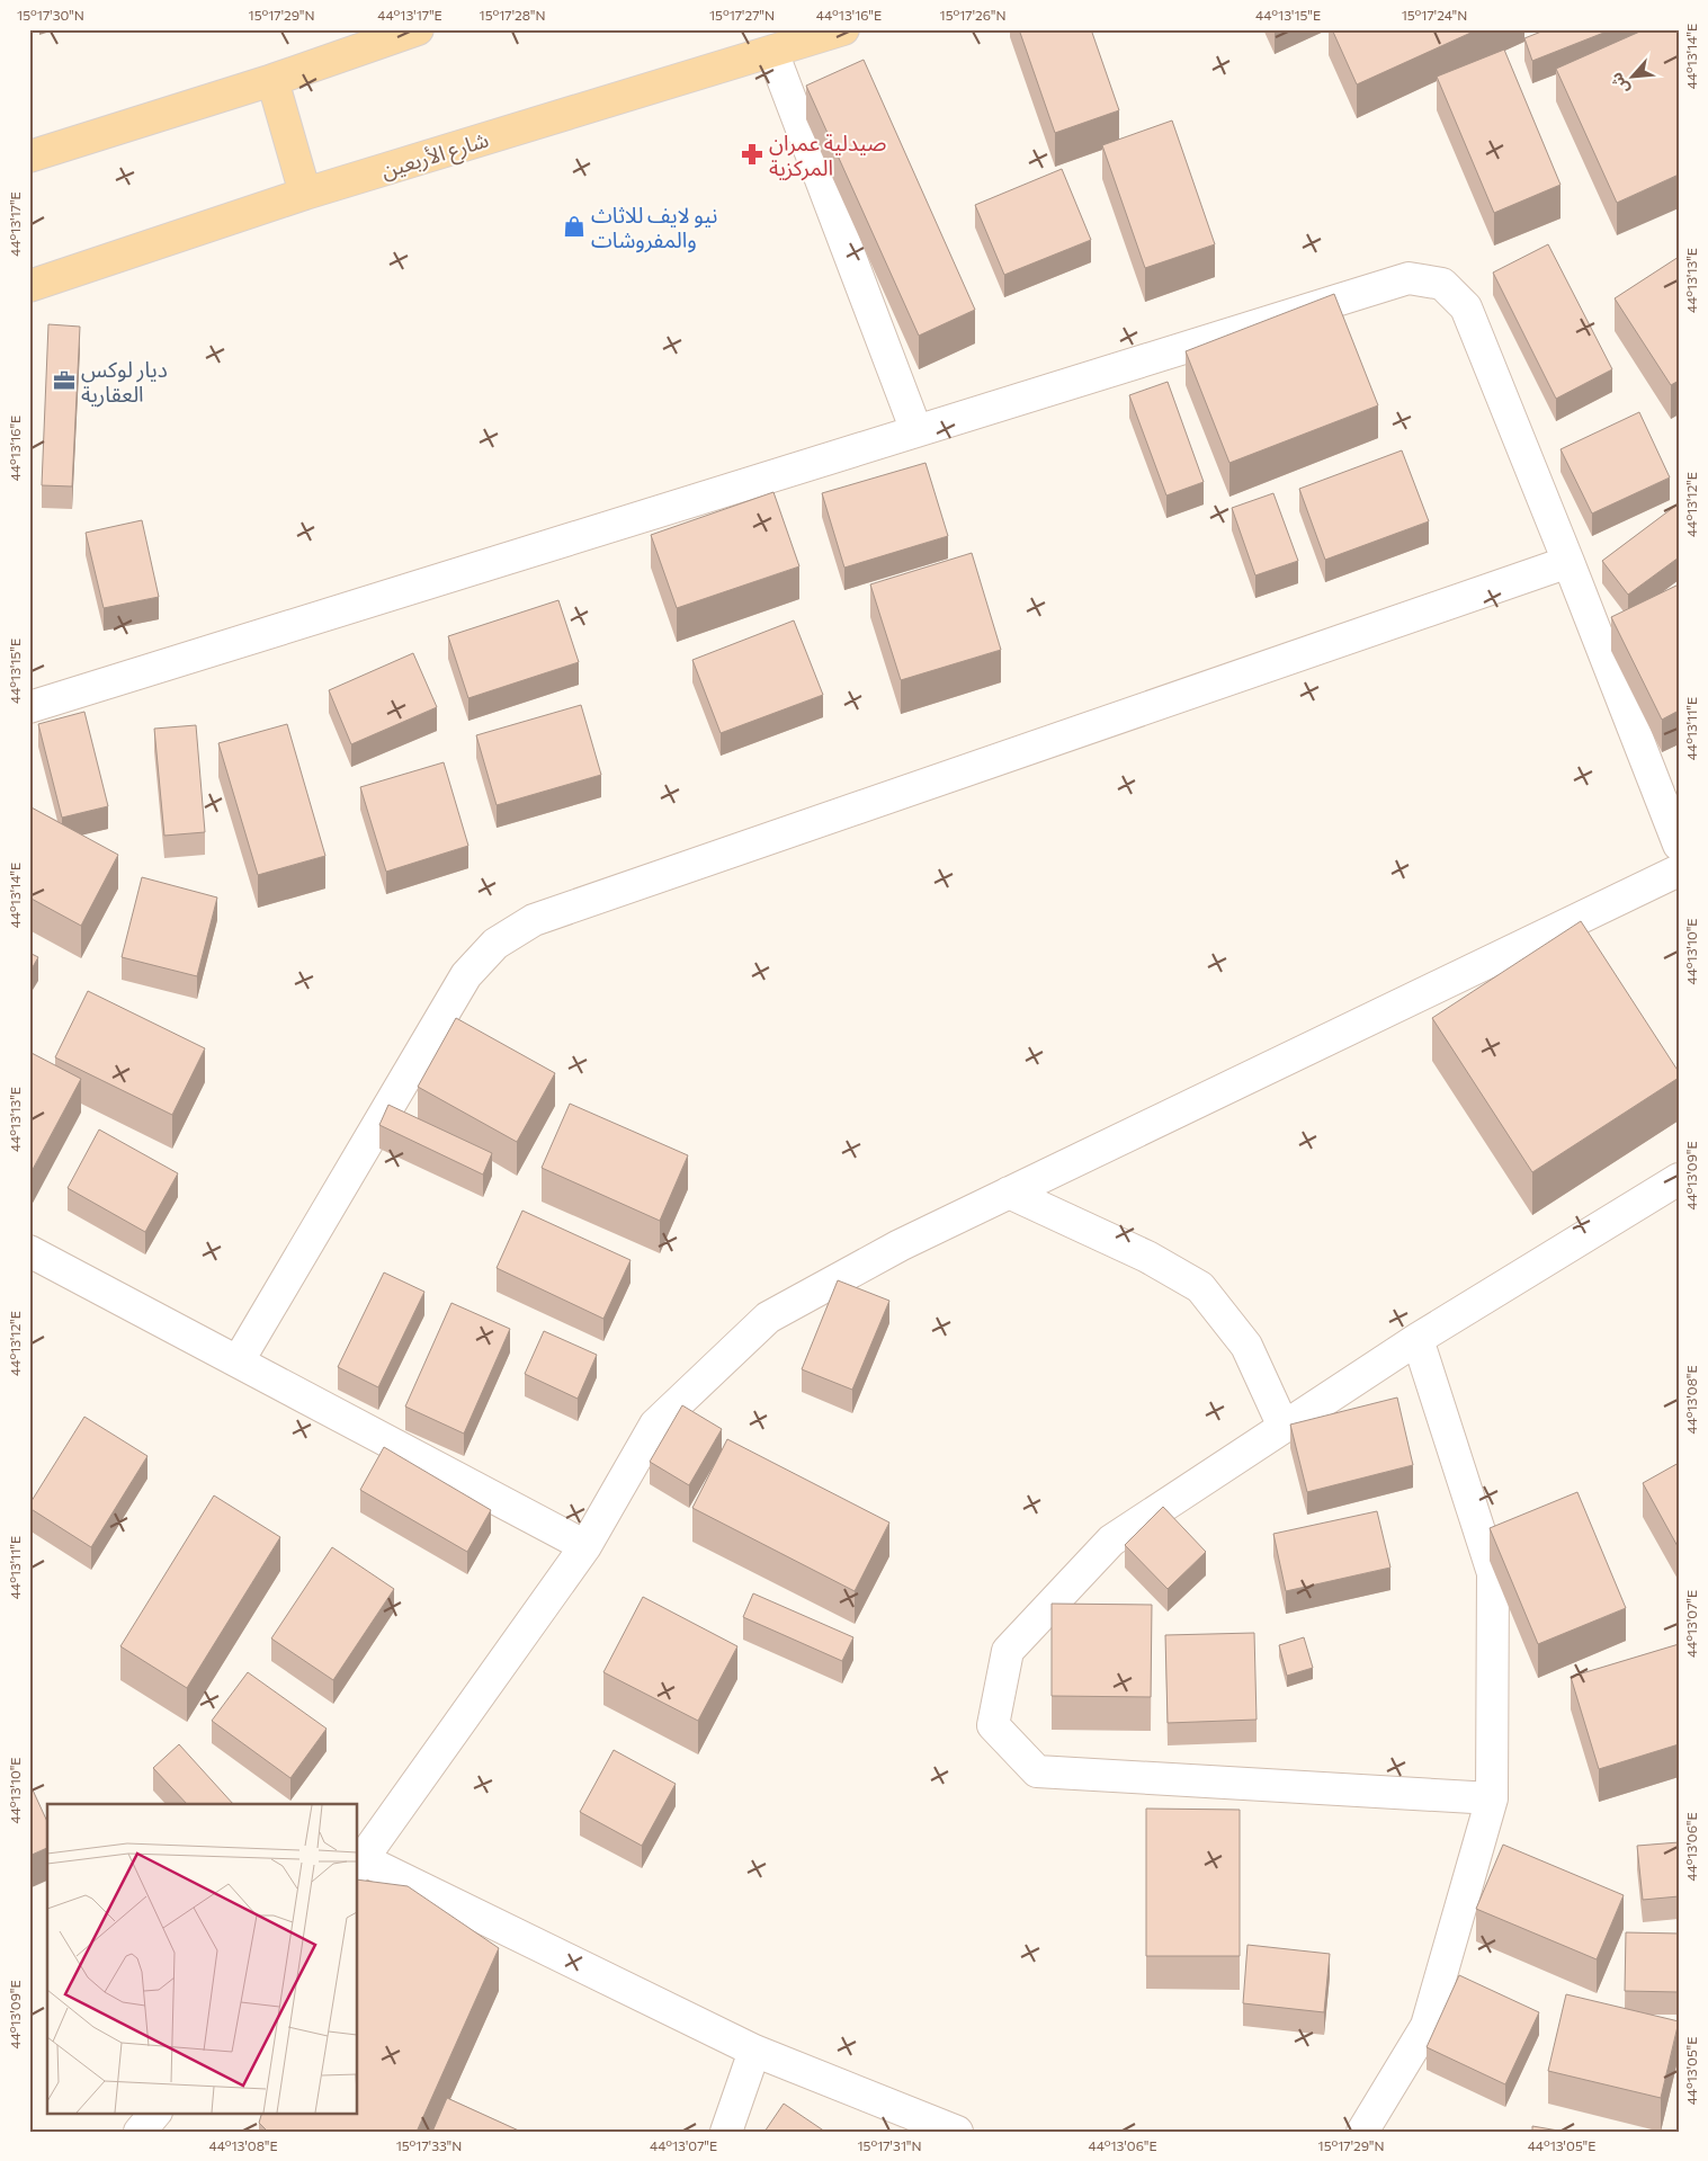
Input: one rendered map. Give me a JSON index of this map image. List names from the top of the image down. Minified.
{"streets":{"main road":["شارع الأربعين"]},"places":{"pharmacy":["صيدلية عمران المركزية"],"shop":["نيو لايف للاثاث والمفروشات"],"office":["ديار لوكس العقارية"]},"north":"bottom left","coordinates":["15°17'30\"N","15°17'29\"N","44°13'17\"E","15°17'28\"N","15°17'27\"N","44°13'16\"E","15°17'26\"N","44°13'15\"E","15°17'24\"N","44°13'14\"E","44°13'13\"E","44°13'12\"E","44°13'11\"E","44°13'10\"E","44°13'09\"E","44°13'08\"E","44°13'07\"E","44°13'06\"E","44°13'05\"E","15°17'33\"N","15°17'31\"N"]}
